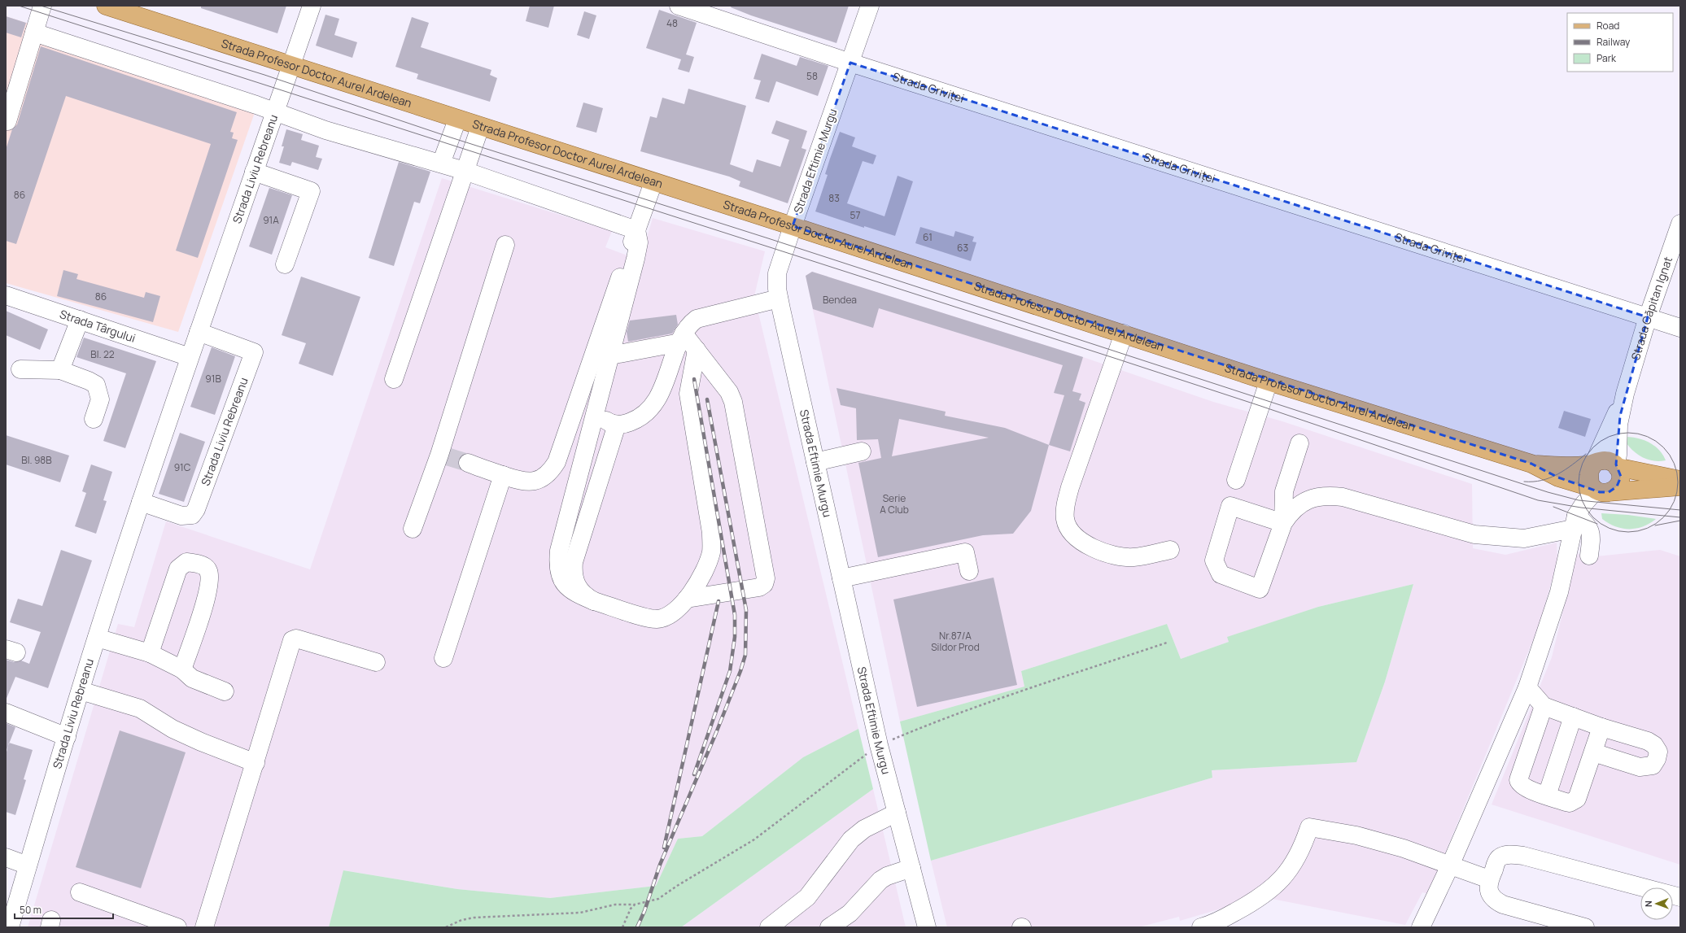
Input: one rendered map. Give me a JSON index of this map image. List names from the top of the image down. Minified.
{"streets":{"main road":["Strada Profesor Doctor Aurel Ardelean"],"street":["Strada Griviței","Strada Eftimie Murgu","Strada Liviu Rebreanu","Strada Căpitan Ignat","Strada Târgului"]},"crossings":[["Strada Profesor Doctor Aurel Ardelean","Strada Eftimie Murgu"],["Strada Profesor Doctor Aurel Ardelean","Strada Liviu Rebreanu"],["Strada Profesor Doctor Aurel Ardelean","Strada Căpitan Ignat"],["Strada Griviței","Strada Eftimie Murgu"],["Strada Griviței","Strada Căpitan Ignat"],["Strada Liviu Rebreanu","Strada Târgului"]],"house_numbers":["48","58","86","83","57","91A","61","63","86","Bendea","Bl. 22","91B","Bl. 98B","91C","Serie A Club","Nr.87/A Sildor Prod"],"legend":["Road","Railway","Park"],"scale_bar":"50 m","north":"left"}
